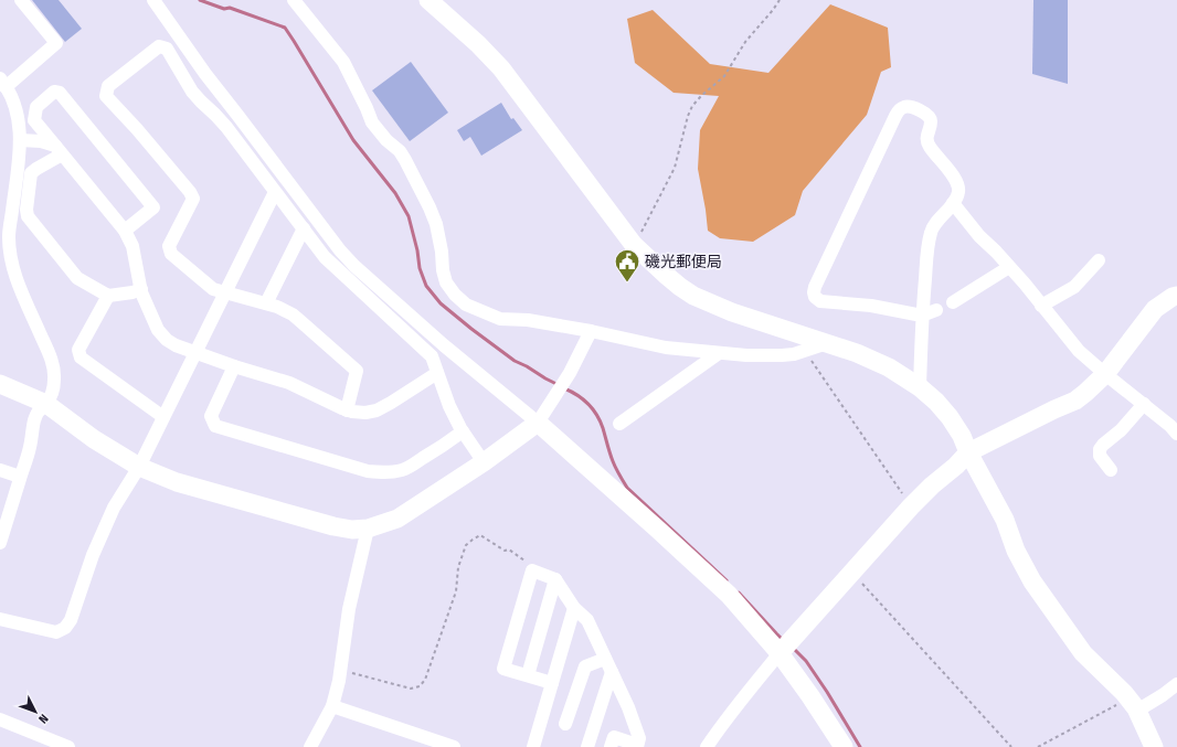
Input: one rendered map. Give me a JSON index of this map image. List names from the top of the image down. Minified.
{"places":{"public building":["磯光郵便局"]},"north":"bottom right"}
